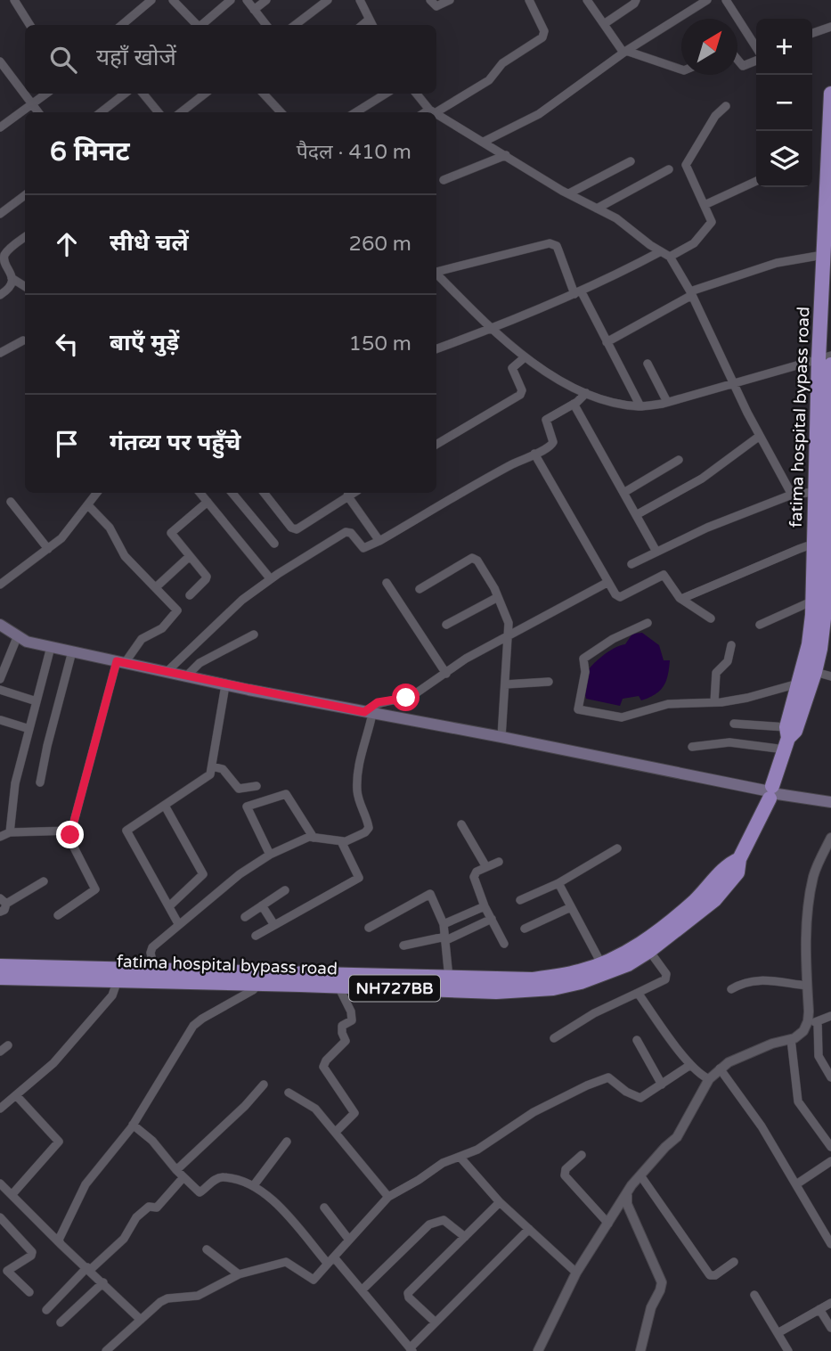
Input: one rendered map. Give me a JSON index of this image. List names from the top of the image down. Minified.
{"streets":{"highway":["fatima hospital bypass road","NH727BB"]},"north":"top right","page":{"map_buttons":["+","−"],"search":"यहाँ खोजें","heading":["6 मिनट","पैदल · 410 m"],"list":[["सीधे चलें","260 m"],["बाएँ मुड़ें","150 m"],"गंतव्य पर पहुँचे"]}}
